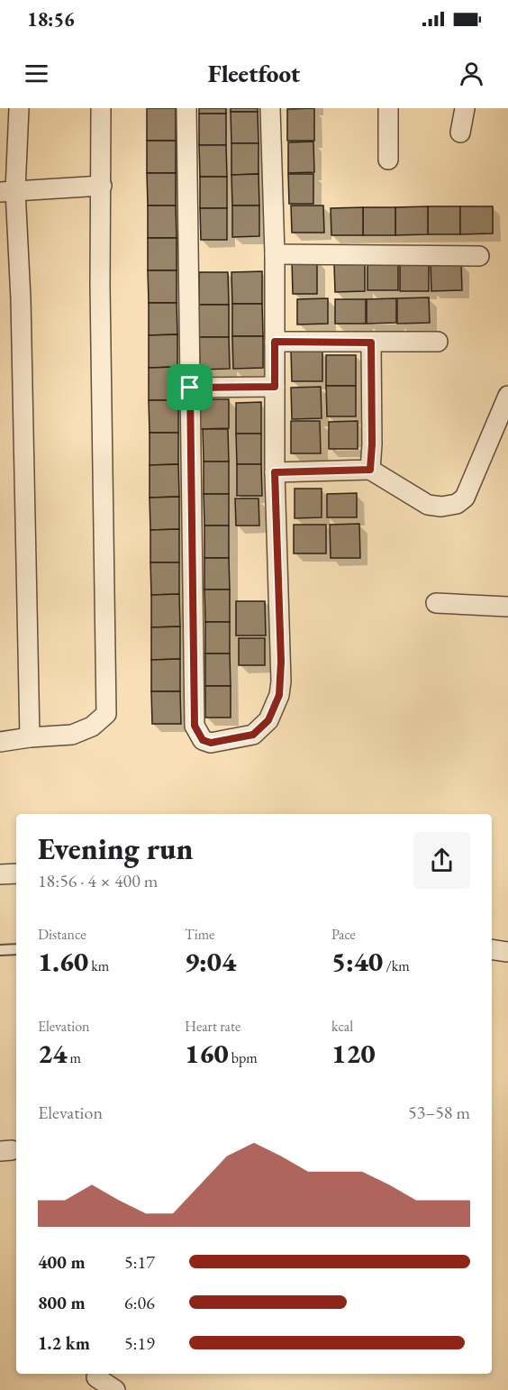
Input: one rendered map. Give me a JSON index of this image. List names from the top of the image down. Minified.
{"page":{"status":"18:56","header":"Fleetfoot","heading":["Evening run","18:56 · 4 × 400 m"],"stats":[["Distance","1.60 km"],["Time","9:04"],["Pace","5:40 /km"],["Elevation","24 m"],["Heart rate","160 bpm"],["kcal","120"]],"chart":["Elevation","53–58 m"],"list":[{"name":"400 m","note":"5:17"},{"name":"800 m","note":"6:06"},{"name":"1.2 km","note":"5:19"}]}}
